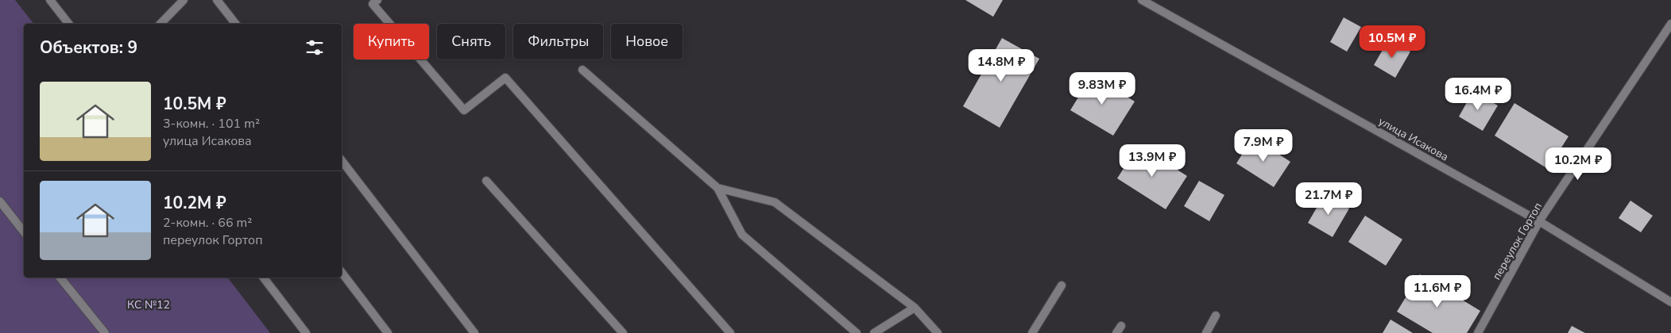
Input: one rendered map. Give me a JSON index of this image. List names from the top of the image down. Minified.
{"streets":{"street":["улица Исакова","переулок Гортоп"]},"crossings":[["улица Исакова","переулок Гортоп"]],"parks":["КС №12"],"page":{"chip":["Купить","Снять","Фильтры","Новое"],"heading":"Объектов: 9","price":["10.5M ₽","14.8M ₽","9.83M ₽","16.4M ₽","7.9M ₽","13.9M ₽","10.2M ₽","21.7M ₽","11.6M ₽"],"list":[{"name":"10.5M ₽","note":"3-комн. · 101 m² · улица Исакова"},{"name":"10.2M ₽","note":"2-комн. · 66 m² · переулок Гортоп"}]}}
